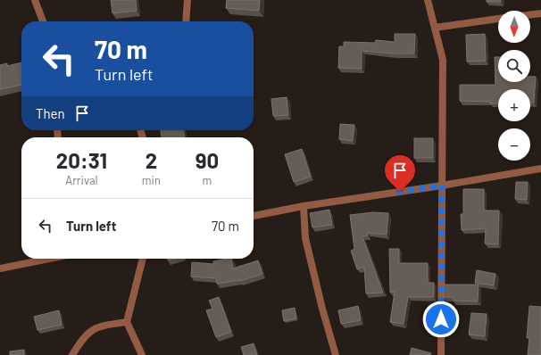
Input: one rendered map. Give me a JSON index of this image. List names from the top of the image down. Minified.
{"north":"bottom","page":{"map_buttons":["+","−"],"turn":["70 m","Turn left"],"then":"Then","eta":["20:31","Arrival","2","min","90","m"],"list":[{"name":"Turn left","value":"70 m"}]}}
